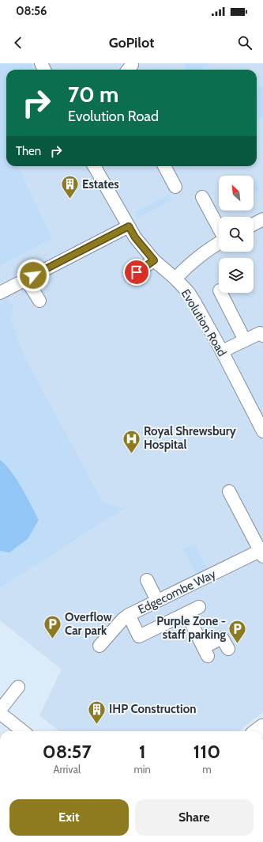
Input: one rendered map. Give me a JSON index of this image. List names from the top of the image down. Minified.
{"streets":{"street":["Evolution Road","Edgecombe Way"]},"places":{"building":["Estates","IHP Construction"],"hospital":["Royal Shrewsbury Hospital"],"parking":["Overflow Car park","Purple Zone - staff parking"]},"north":"top left","page":{"status":"08:56","header":"GoPilot","turn":["70 m","Evolution Road"],"then":"Then","eta":["08:57","Arrival","1","min","110","m"],"buttons":["Exit","Share"]}}
